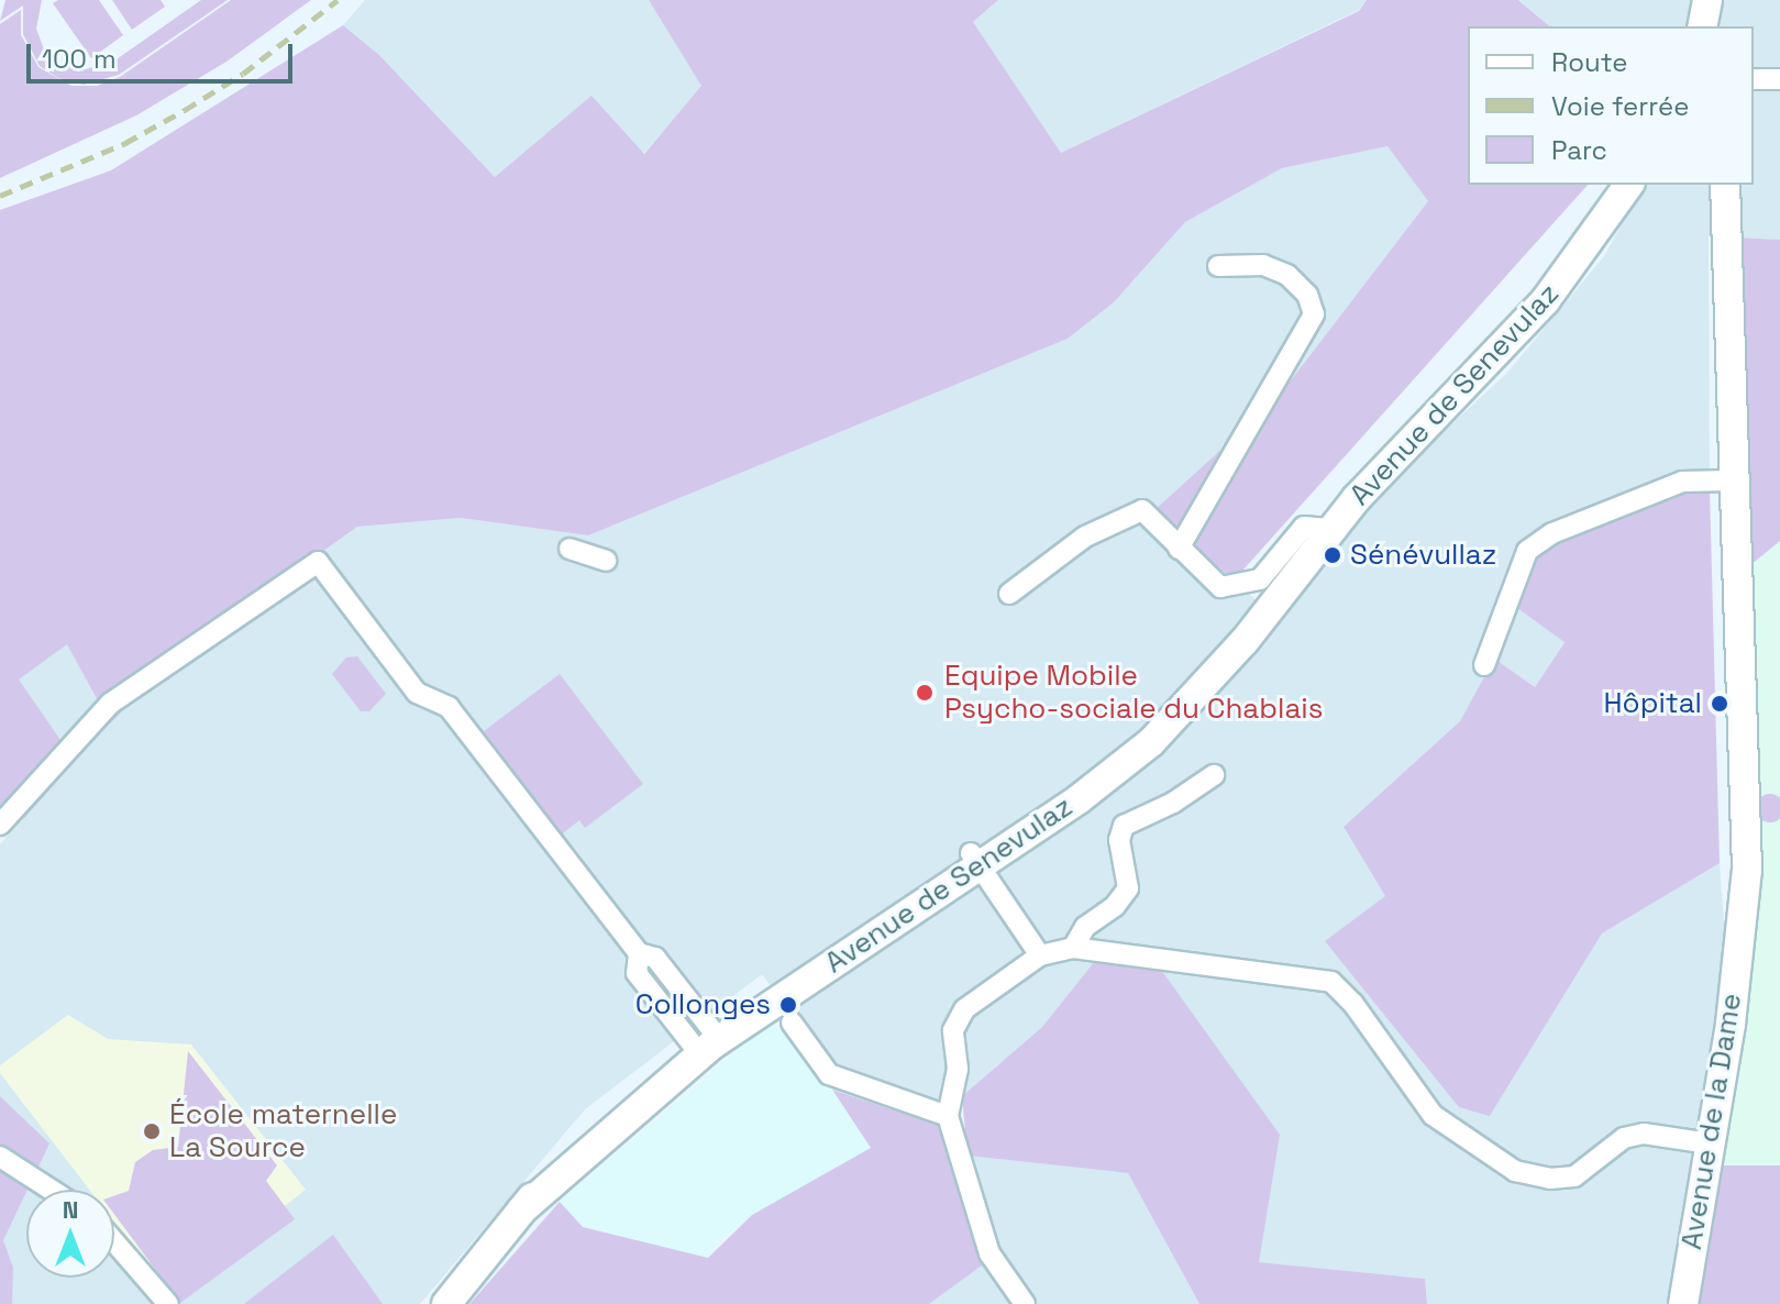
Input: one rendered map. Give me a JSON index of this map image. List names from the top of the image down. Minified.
{"streets":{"main road":["Avenue de Senevulaz","Avenue de la Dame"]},"places":["Sénévullaz","Equipe Mobile Psycho-sociale du Chablais","Hôpital","Collonges","École maternelle La Source"],"legend":["Route","Voie ferrée","Parc"],"scale_bar":"100 m","north":"top"}
